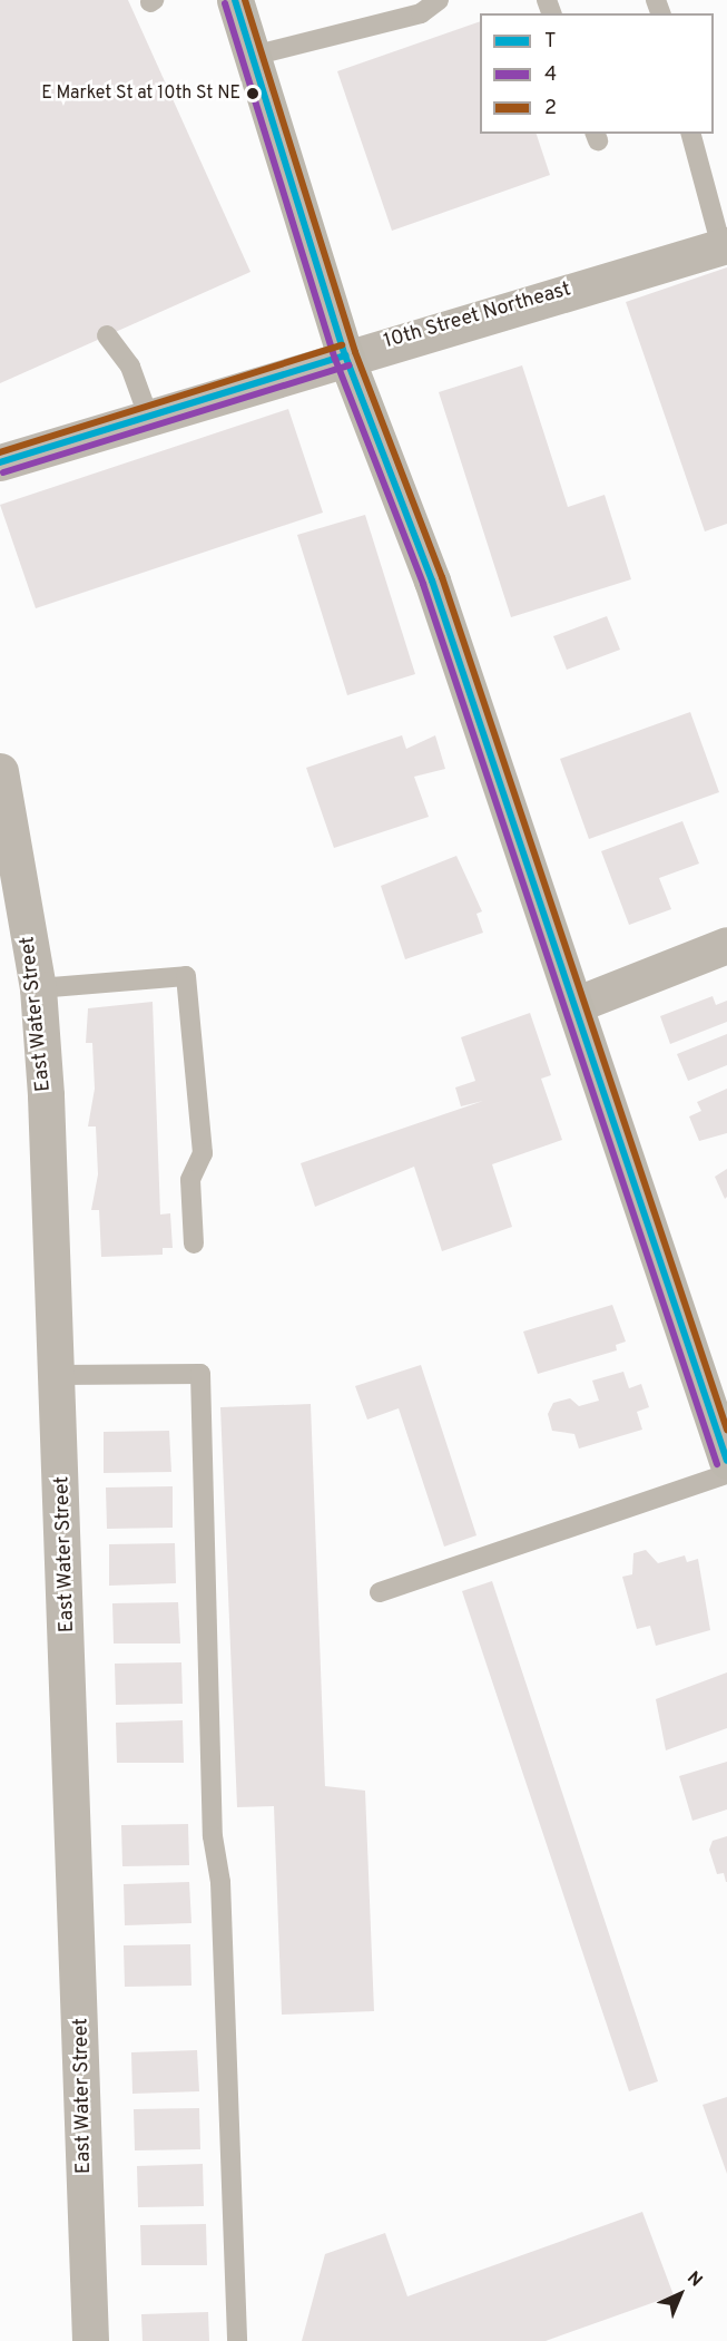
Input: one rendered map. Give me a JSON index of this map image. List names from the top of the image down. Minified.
{"streets":{"street":["10th Street Northeast","East Water Street"]},"places":["E Market St at 10th St NE"],"lines":["transit line T","transit line 2","transit line 4"],"legend":["T","4","2"],"north":"top right"}
